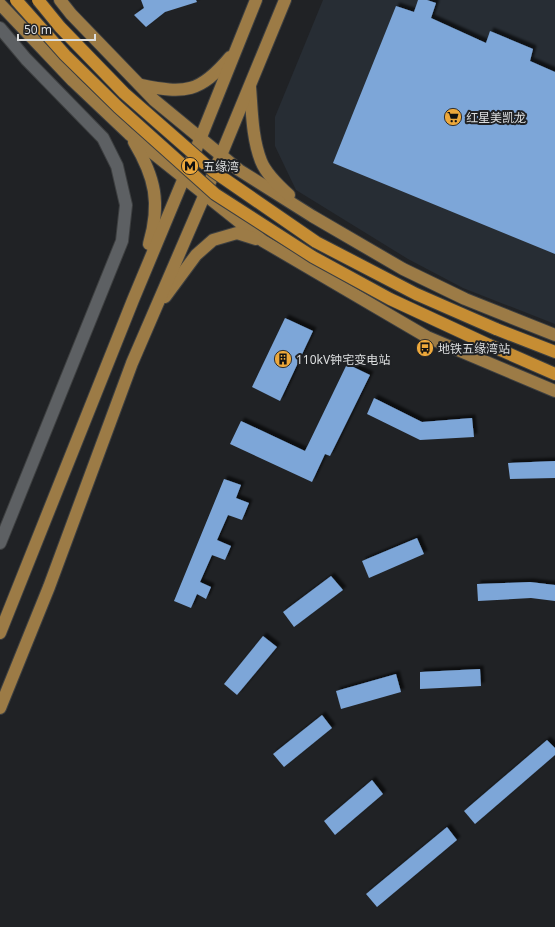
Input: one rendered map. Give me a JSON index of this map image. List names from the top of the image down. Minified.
{"places":{"supermarket":["红星美凯龙"],"metro station":["五缘湾"],"bus stop":["地铁五缘湾站"],"building":["110kV钟宅变电站"]},"scale_bar":"50 m"}
